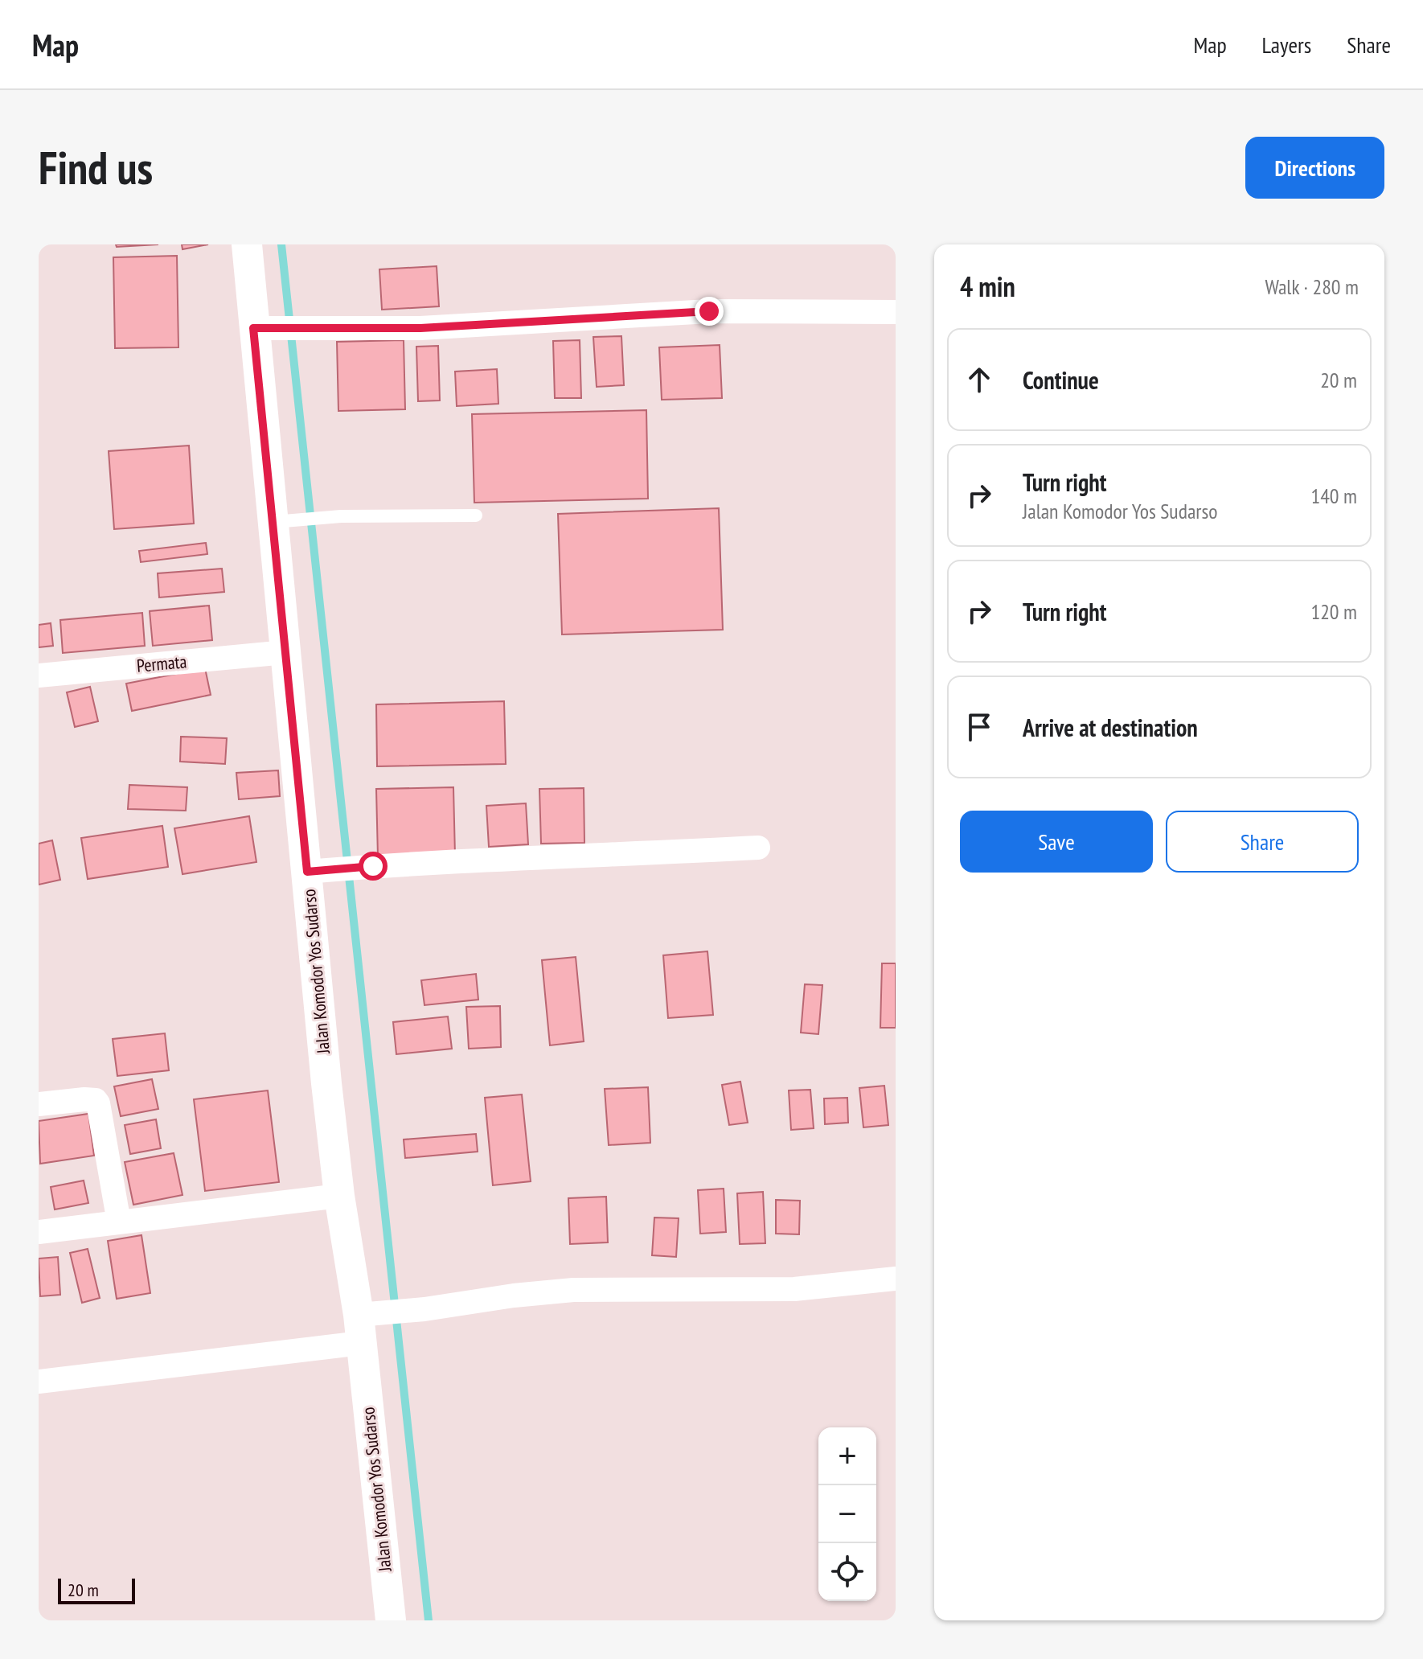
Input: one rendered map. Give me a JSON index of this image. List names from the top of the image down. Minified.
{"streets":{"street":["Permata","Jalan Komodor Yos Sudarso"]},"crossings":[["Permata","Jalan Komodor Yos Sudarso"]],"scale_bar":"20 m","page":{"header":"Map","nav":["Map","Layers","Share"],"buttons":["Directions",["Save","Share"]],"title":"Find us","heading":["4 min","Walk · 280 m"],"list":[["Continue","20 m"],["Turn right","Jalan Komodor Yos Sudarso","140 m"],["Turn right","120 m"],"Arrive at destination"],"map_buttons":["+","−"],"scale":"20 m"}}
